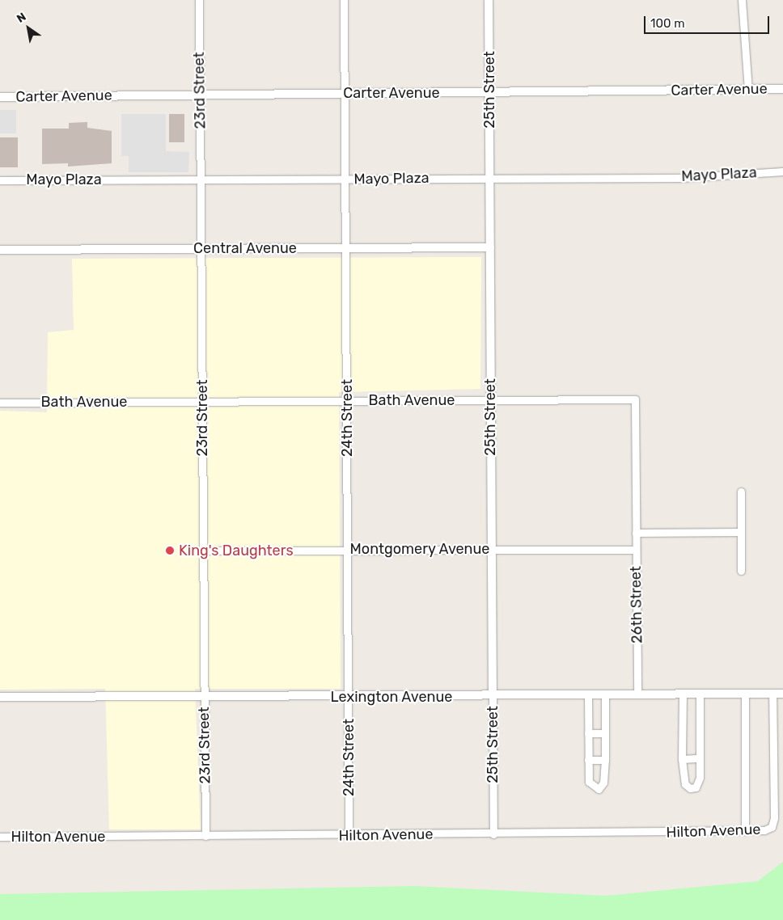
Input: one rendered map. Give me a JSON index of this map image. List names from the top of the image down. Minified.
{"streets":{"street":["25th Street","Carter Avenue","23rd Street","Mayo Plaza","Central Avenue","Bath Avenue","24th Street","Montgomery Avenue","26th Street","Lexington Avenue","Hilton Avenue"]},"crossings":[["25th Street","Carter Avenue"],["25th Street","Mayo Plaza"],["25th Street","Central Avenue"],["25th Street","Bath Avenue"],["25th Street","Montgomery Avenue"],["25th Street","Lexington Avenue"],["25th Street","Hilton Avenue"],["Carter Avenue","23rd Street"],["Carter Avenue","24th Street"],["23rd Street","Mayo Plaza"],["23rd Street","Central Avenue"],["23rd Street","Bath Avenue"],["23rd Street","Montgomery Avenue"],["23rd Street","Lexington Avenue"],["23rd Street","Hilton Avenue"],["Mayo Plaza","24th Street"],["Central Avenue","24th Street"],["Bath Avenue","24th Street"],["Bath Avenue","26th Street"],["24th Street","Montgomery Avenue"],["24th Street","Lexington Avenue"],["24th Street","Hilton Avenue"],["Montgomery Avenue","26th Street"],["26th Street","Lexington Avenue"],["Lexington Avenue","Hilton Avenue"]],"places":["King's Daughters"],"scale_bar":"100 m","north":"top left"}
